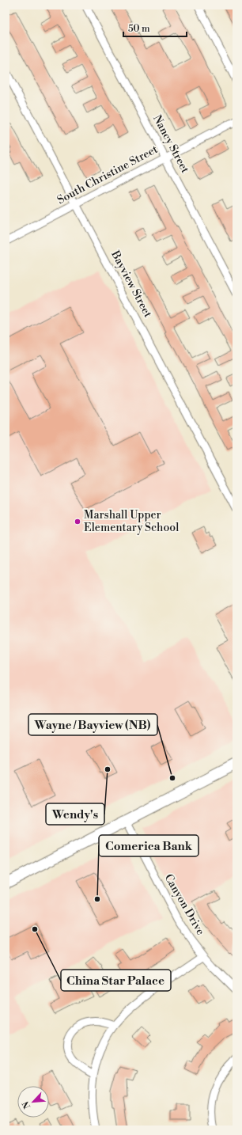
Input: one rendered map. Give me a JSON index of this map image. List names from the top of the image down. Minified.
{"streets":{"street":["Nancy Street","South Christine Street","Bayview Street","Canyon Drive"]},"crossings":[["Nancy Street","South Christine Street"],["South Christine Street","Bayview Street"]],"places":["Marshall Upper Elementary School","Wendy's","Wayne / Bayview (NB)","Comerica Bank","China Star Palace"],"scale_bar":"50 m","north":"bottom left"}
